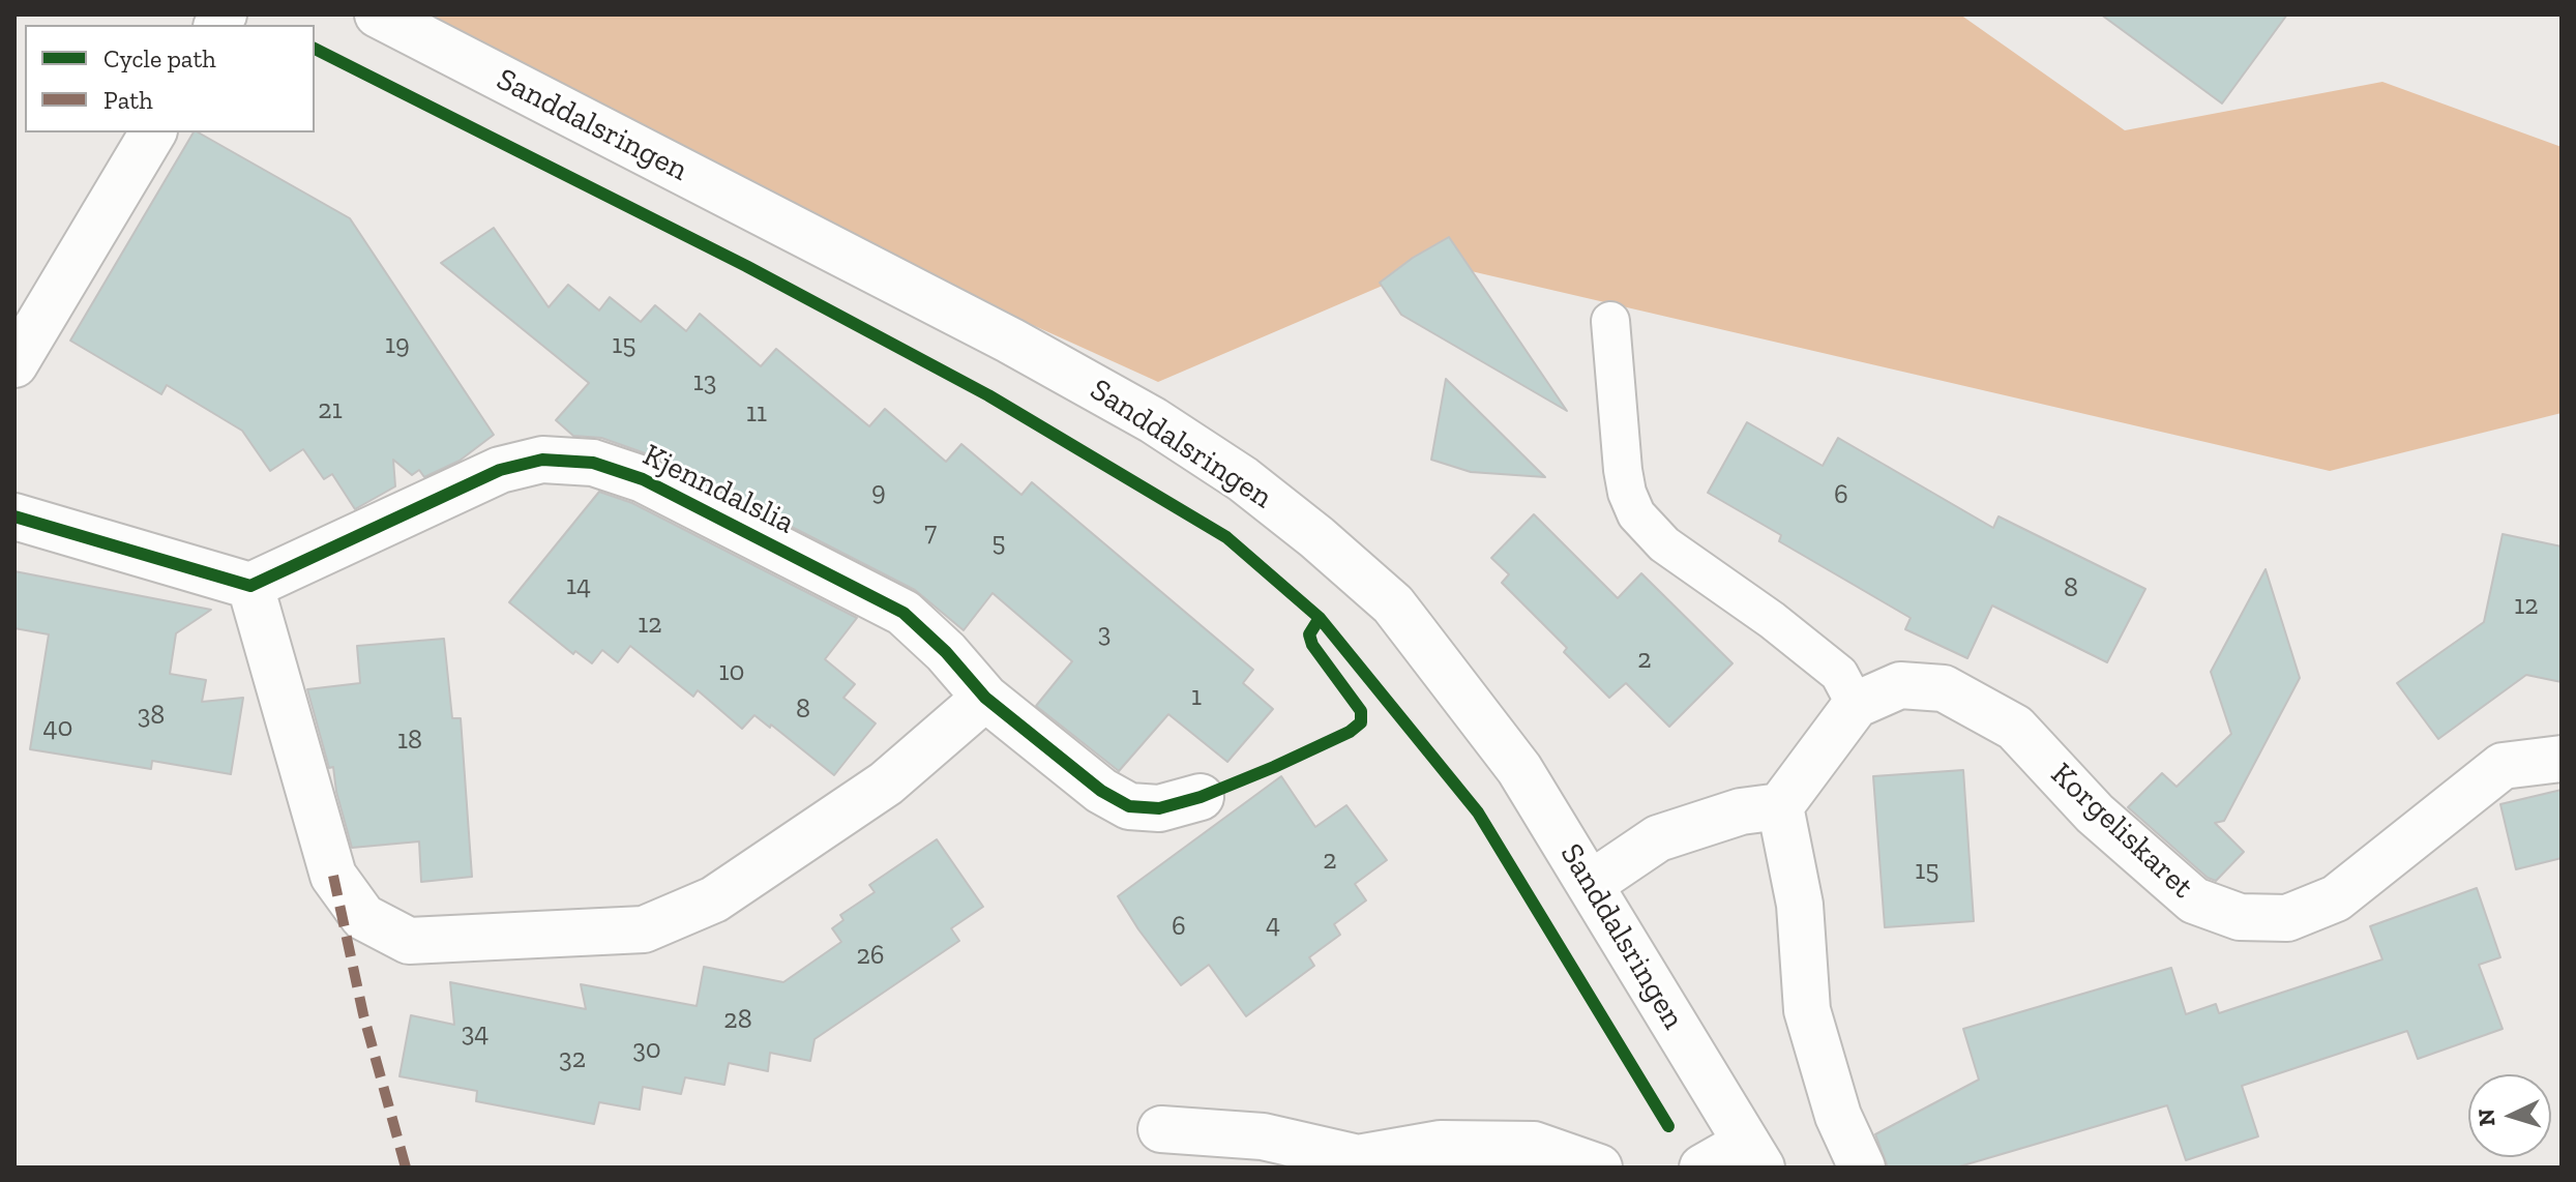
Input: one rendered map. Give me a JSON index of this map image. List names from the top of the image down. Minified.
{"streets":{"street":["Sanddalsringen","Kjenndalslia","Korgeliskaret"]},"house_numbers":["19","15","13","21","11","9","6","7","5","14","8","12","12","3","2","10","1","8","38","40","18","2","15","4","6","26","28","34","30","32"],"legend":["Cycle path","Path"],"north":"left"}
